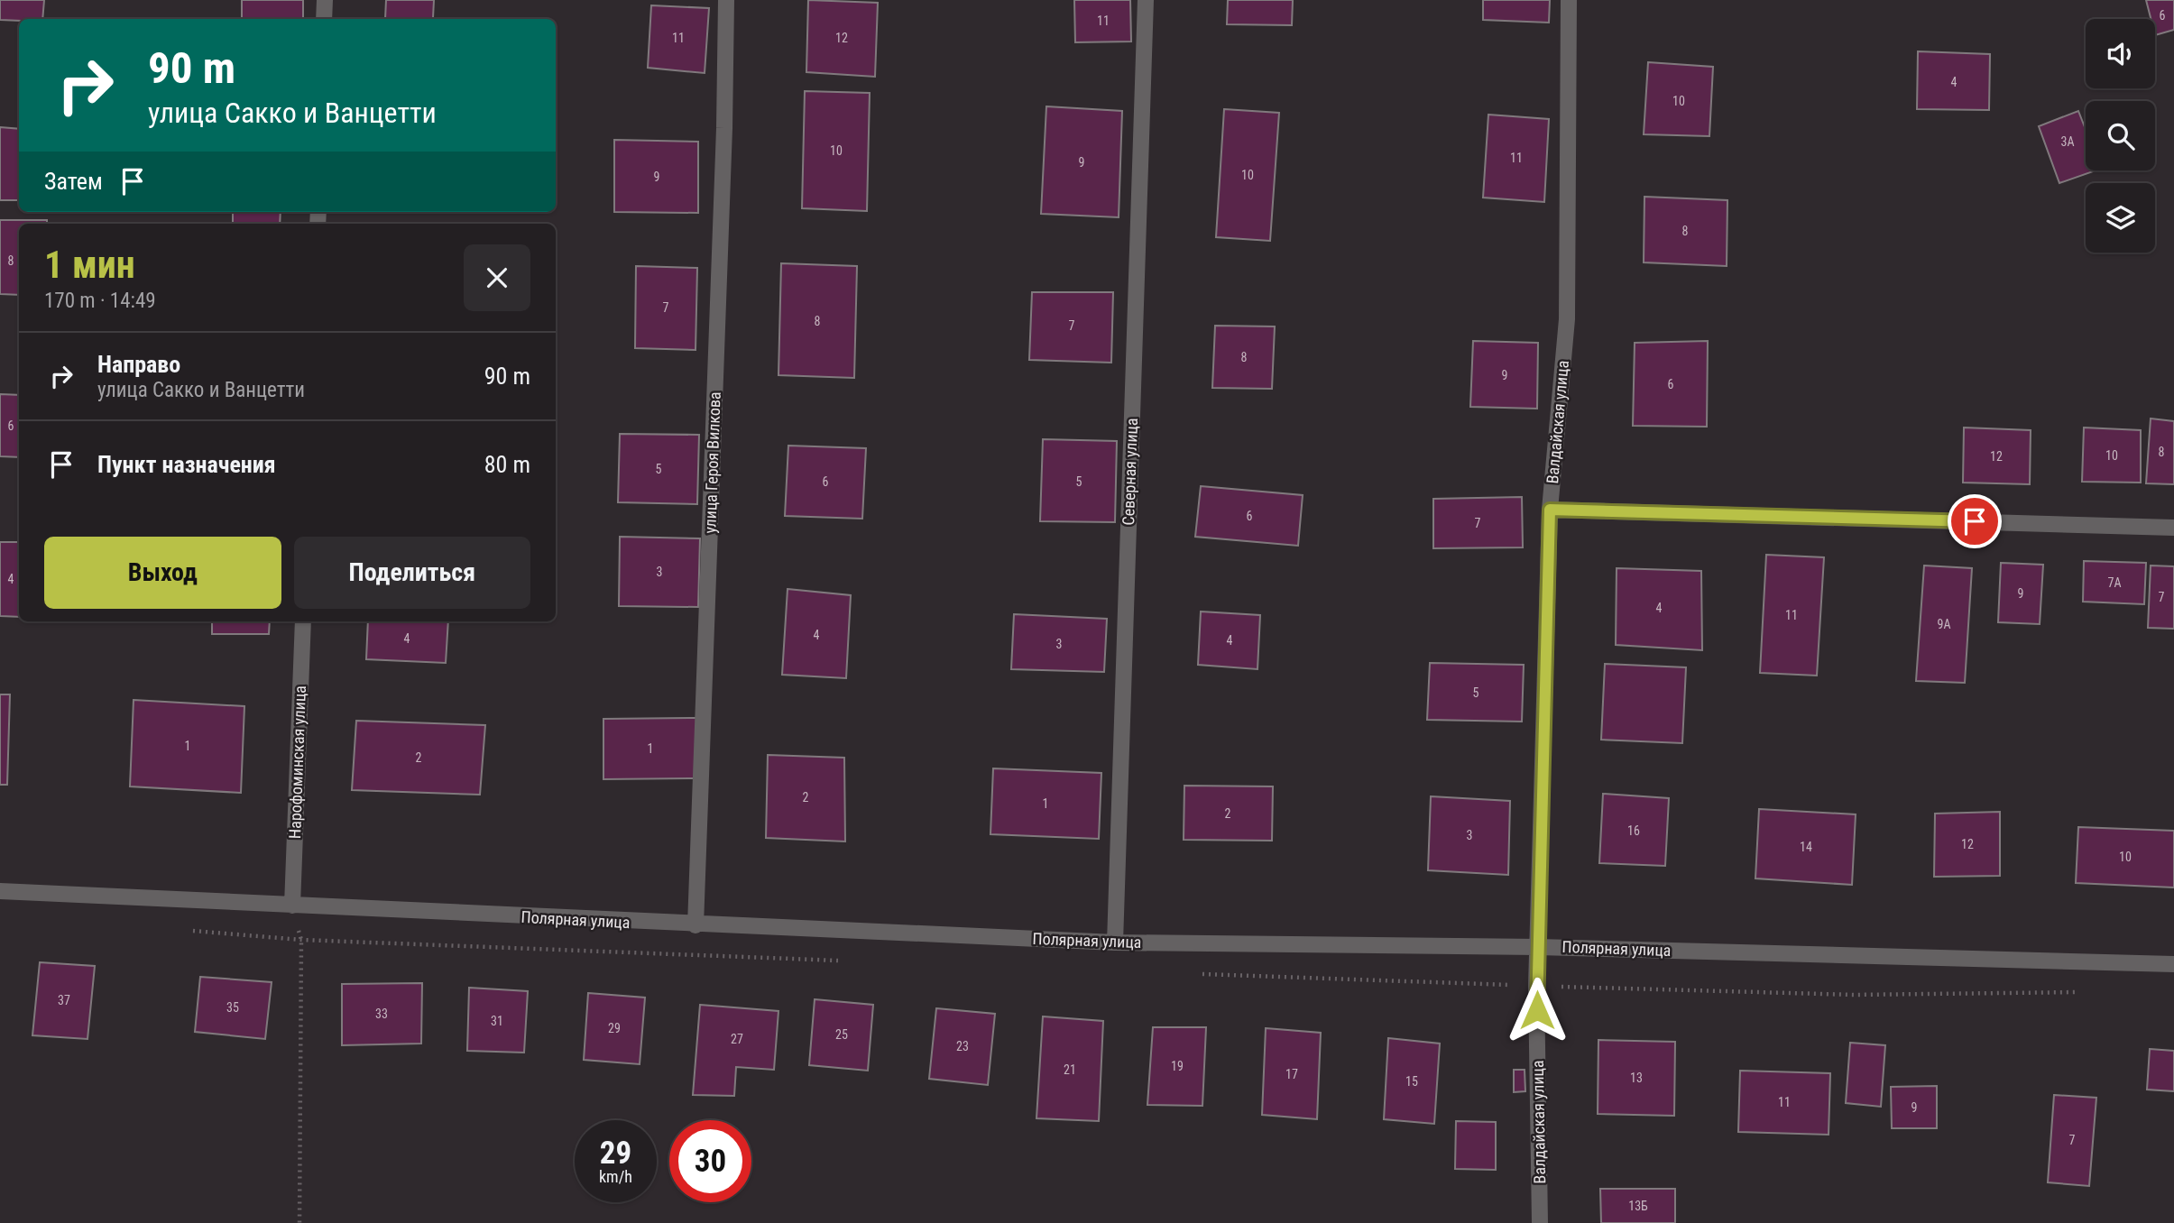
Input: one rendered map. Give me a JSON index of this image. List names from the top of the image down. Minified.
{"streets":{"street":["Валдайская улица","улица Героя Вилкова","Северная улица","Нарофоминская улица","Полярная улица"]},"crossings":[["Валдайская улица","Полярная улица"],["улица Героя Вилкова","Полярная улица"],["Северная улица","Полярная улица"],["Нарофоминская улица","Полярная улица"]],"house_numbers":["6","11","11","12","4","10","3А","10","11","9","10","9","8","8","7","8","7","8","9","6","6","8","10","12","5","6","5","6","7","3","4","7А","9","7","4","11","9А","4","4","4","3","5","1","1","2","2","1","2","16","3","12","14","10","37","35","33","31","29","25","27","23","19","21","17","13","15","11","9","7","13Б"],"page":{"turn":["90 m","улица Сакко и Ванцетти"],"then":"Затем","heading":["1 мин","170 m · 14:49"],"list":[{"name":"Направо","note":"улица Сакко и Ванцетти","value":"90 m"},{"name":"Пункт назначения","value":"80 m"}],"buttons":["Выход","Поделиться"],"speed":"29 km/h","limit":"30"}}
